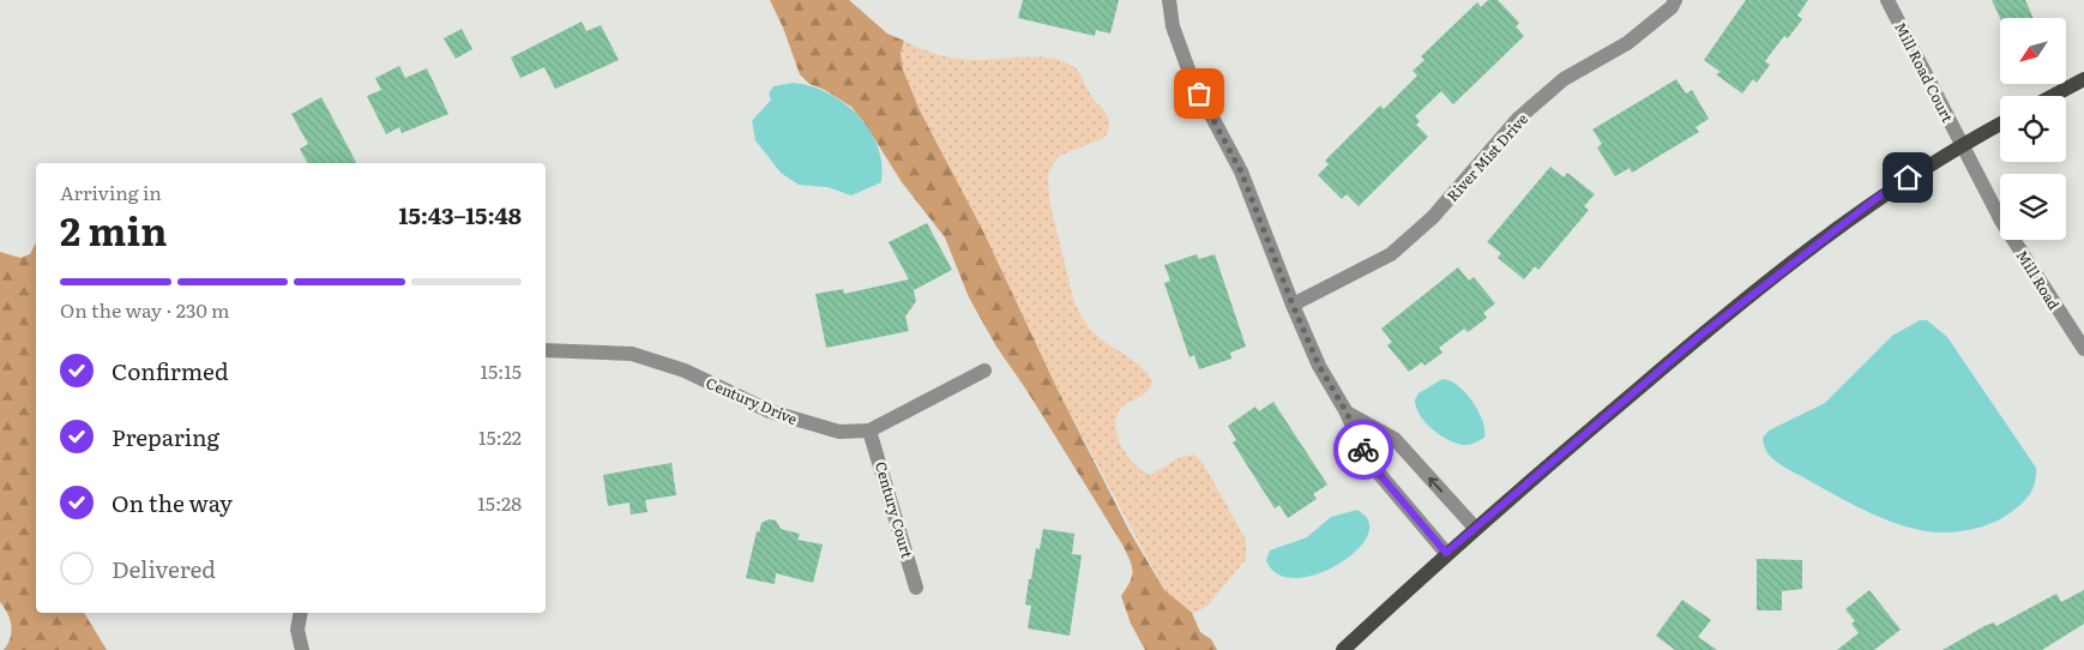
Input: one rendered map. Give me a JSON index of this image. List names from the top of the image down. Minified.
{"streets":{"street":["Mill Road Court","River Mist Drive","Mill Road","Century Drive","Century Court"]},"crossings":[["Mill Road Court","Mill Road"],["Century Drive","Century Court"]],"north":"bottom left","page":{"heading":["2 min","Arriving in","15:43–15:48"],"bar":"On the way · 230 m","list":[["Confirmed","15:15"],["Preparing","15:22"],["On the way","15:28"],"Delivered"]}}
